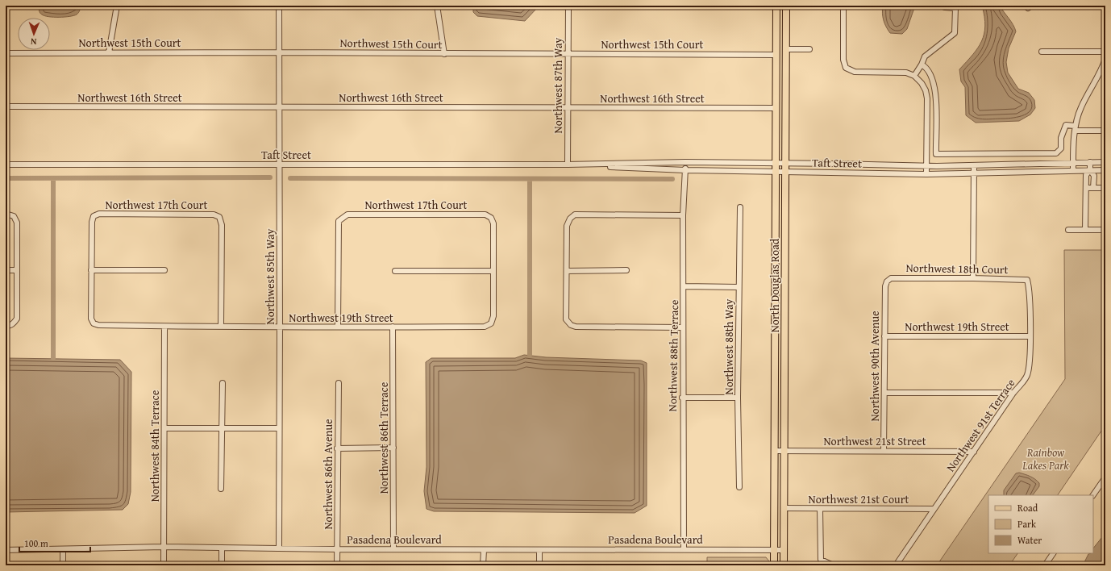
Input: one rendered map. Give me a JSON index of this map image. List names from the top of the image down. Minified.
{"streets":{"main road":["North Douglas Road"],"street":["Northwest 15th Court","Northwest 87th Way","Northwest 16th Street","Taft Street","Northwest 17th Court","Northwest 18th Court","Northwest 85th Way","Northwest 19th Street","Northwest 88th Way","Northwest 88th Terrace","Northwest 90th Avenue","Northwest 91st Terrace","Northwest 86th Terrace","Northwest 21st Street","Northwest 84th Terrace","Northwest 86th Avenue","Northwest 21st Court","Pasadena Boulevard"]},"crossings":[["Northwest 15th Court","Northwest 87th Way"],["Northwest 15th Court","Northwest 85th Way"],["Northwest 15th Court","North Douglas Road"],["Northwest 87th Way","Northwest 16th Street"],["Northwest 87th Way","Taft Street"],["Northwest 16th Street","Northwest 85th Way"],["Northwest 16th Street","North Douglas Road"],["Taft Street","Northwest 85th Way"],["Taft Street","North Douglas Road"],["Taft Street","Northwest 88th Terrace"],["Northwest 17th Court","Northwest 19th Street"],["Northwest 18th Court","Northwest 90th Avenue"],["Northwest 18th Court","Northwest 91st Terrace"],["Northwest 85th Way","Northwest 19th Street"],["Northwest 85th Way","Pasadena Boulevard"],["North Douglas Road","Northwest 21st Street"],["North Douglas Road","Northwest 21st Court"],["North Douglas Road","Pasadena Boulevard"],["Northwest 19th Street","Northwest 90th Avenue"],["Northwest 19th Street","Northwest 91st Terrace"],["Northwest 19th Street","Northwest 86th Terrace"],["Northwest 19th Street","Northwest 84th Terrace"],["Northwest 88th Terrace","Pasadena Boulevard"],["Northwest 90th Avenue","Northwest 21st Street"],["Northwest 91st Terrace","Northwest 21st Street"],["Northwest 91st Terrace","Northwest 21st Court"],["Northwest 86th Terrace","Pasadena Boulevard"],["Northwest 84th Terrace","Pasadena Boulevard"],["Northwest 86th Avenue","Pasadena Boulevard"]],"parks":["Rainbow Lakes Park"],"legend":["Road","Park","Water"],"scale_bar":"100 m","north":"bottom"}
